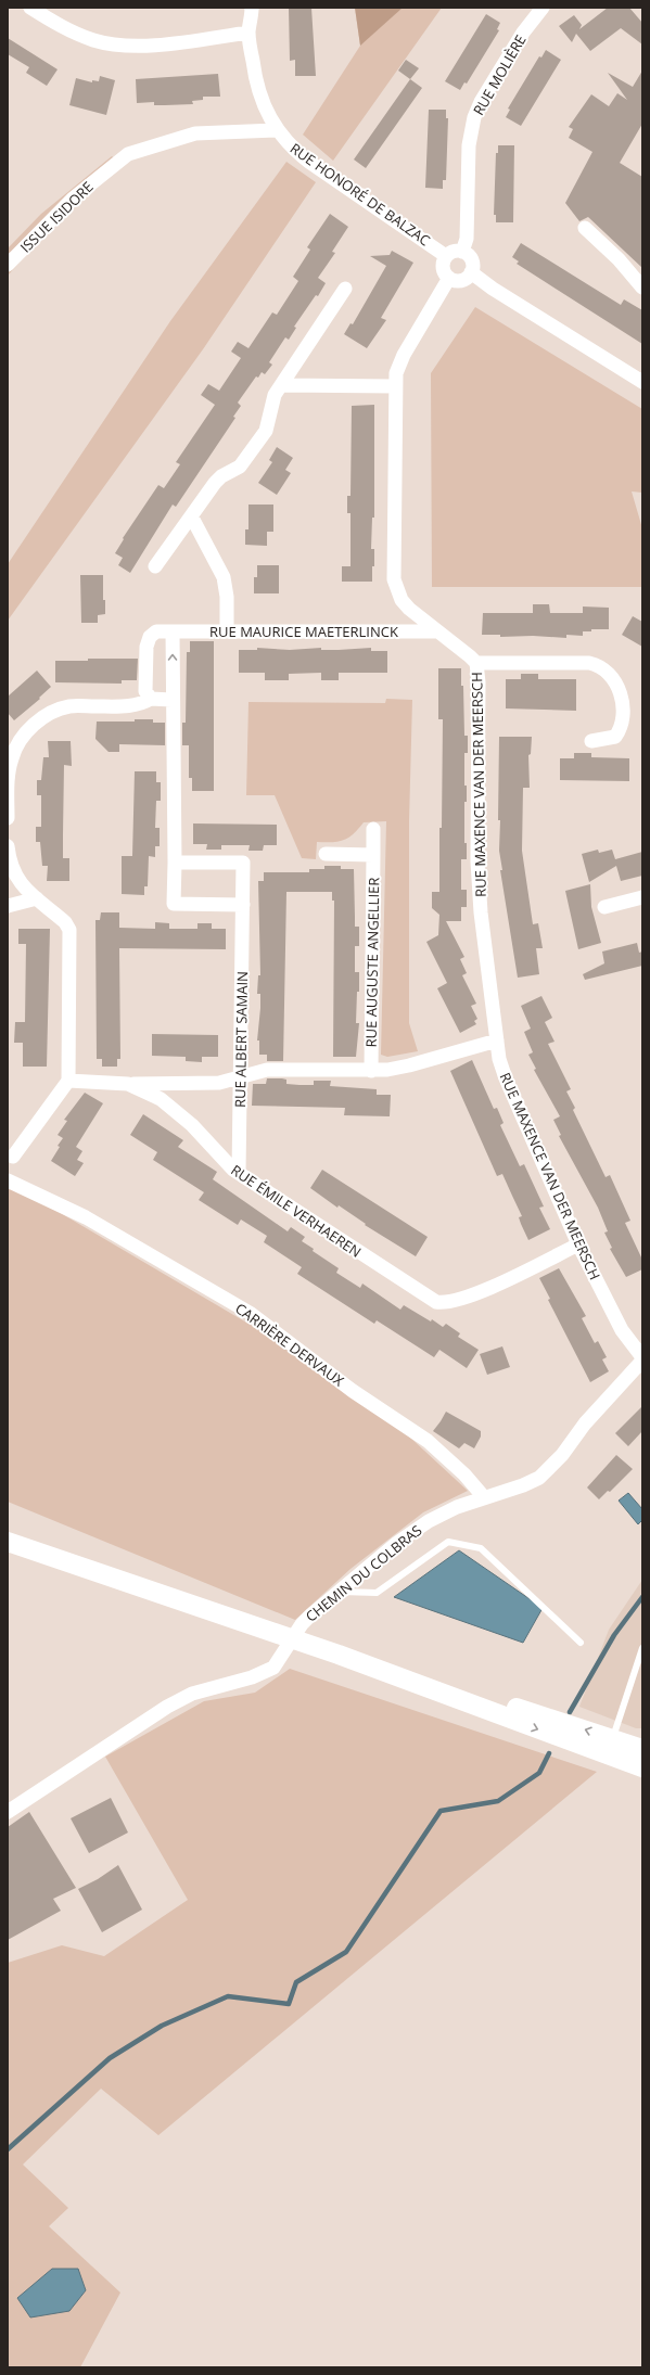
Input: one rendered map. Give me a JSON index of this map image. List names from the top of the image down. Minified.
{"streets":{"street":["RUE MOLIÈRE","RUE HONORÉ DE BALZAC","ISSUE ISIDORE","RUE MAURICE MAETERLINCK","RUE MAXENCE VAN DER MEERSCH","RUE AUGUSTE ANGELLIER","RUE ALBERT SAMAIN","RUE ÉMILE VERHAEREN","CARRIÈRE DERVAUX","CHEMIN DU COLBRAS"]},"crossings":[["RUE MOLIÈRE","RUE HONORÉ DE BALZAC"],["RUE MOLIÈRE","RUE MAXENCE VAN DER MEERSCH"],["RUE HONORÉ DE BALZAC","ISSUE ISIDORE"],["RUE HONORÉ DE BALZAC","RUE MAXENCE VAN DER MEERSCH"],["RUE MAURICE MAETERLINCK","RUE MAXENCE VAN DER MEERSCH"],["RUE MAXENCE VAN DER MEERSCH","RUE ÉMILE VERHAEREN"],["RUE MAXENCE VAN DER MEERSCH","CHEMIN DU COLBRAS"],["RUE ALBERT SAMAIN","RUE ÉMILE VERHAEREN"],["CARRIÈRE DERVAUX","CHEMIN DU COLBRAS"]]}
